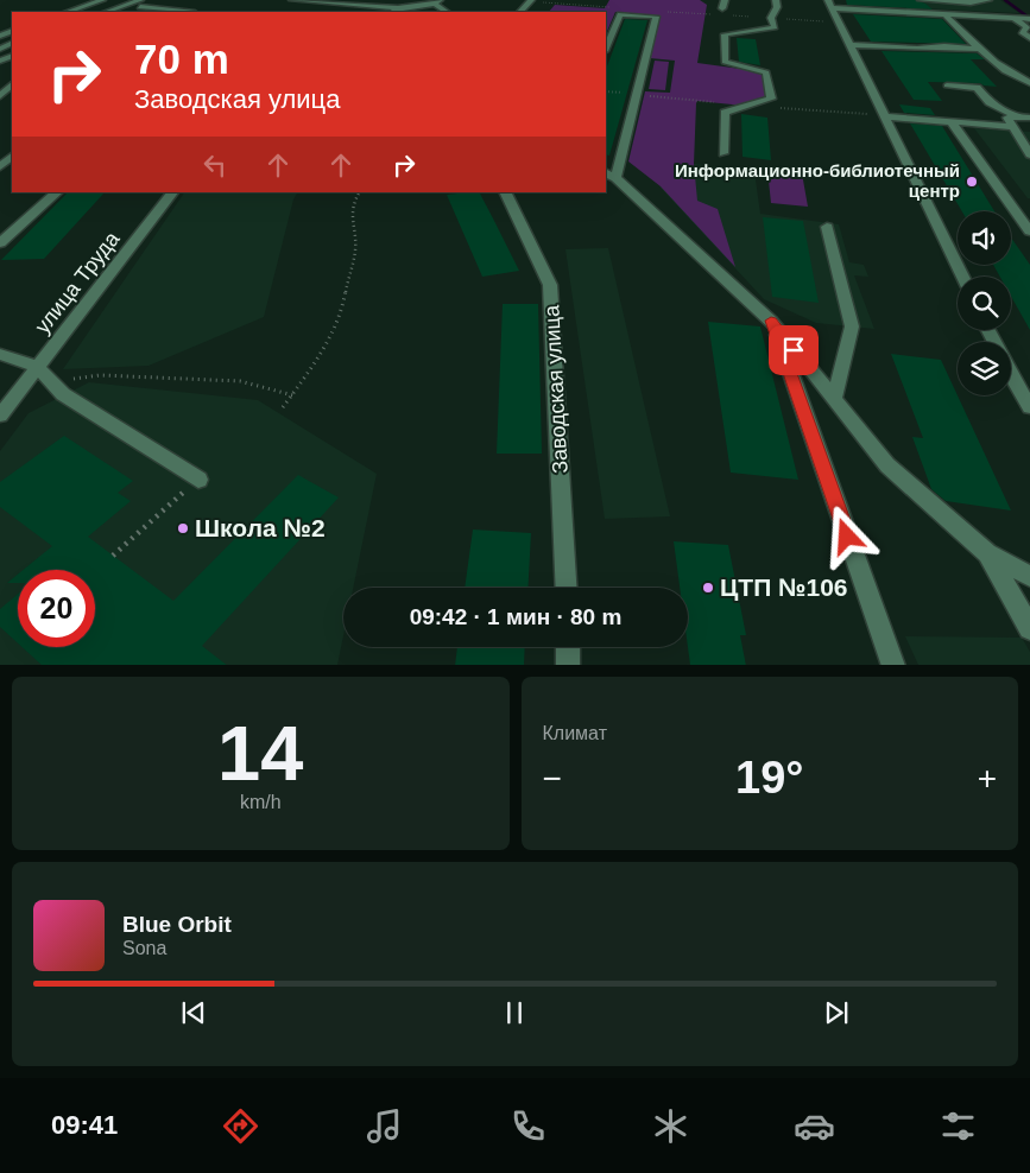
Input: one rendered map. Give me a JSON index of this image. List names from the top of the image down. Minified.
{"streets":{"street":["улица Труда","Заводская улица"]},"places":["Информационно-библиотечный центр","Школа №2","ЦТП №106"],"page":{"turn":["70 m","Заводская улица"],"limit":"20","trip":"09:42 · 1 мин · 80 m","tile":[["14","km/h"],"Климат"],"heat":["−","19°","+"],"song":["Blue Orbit","Sona"],"tabs":"09:41"}}
